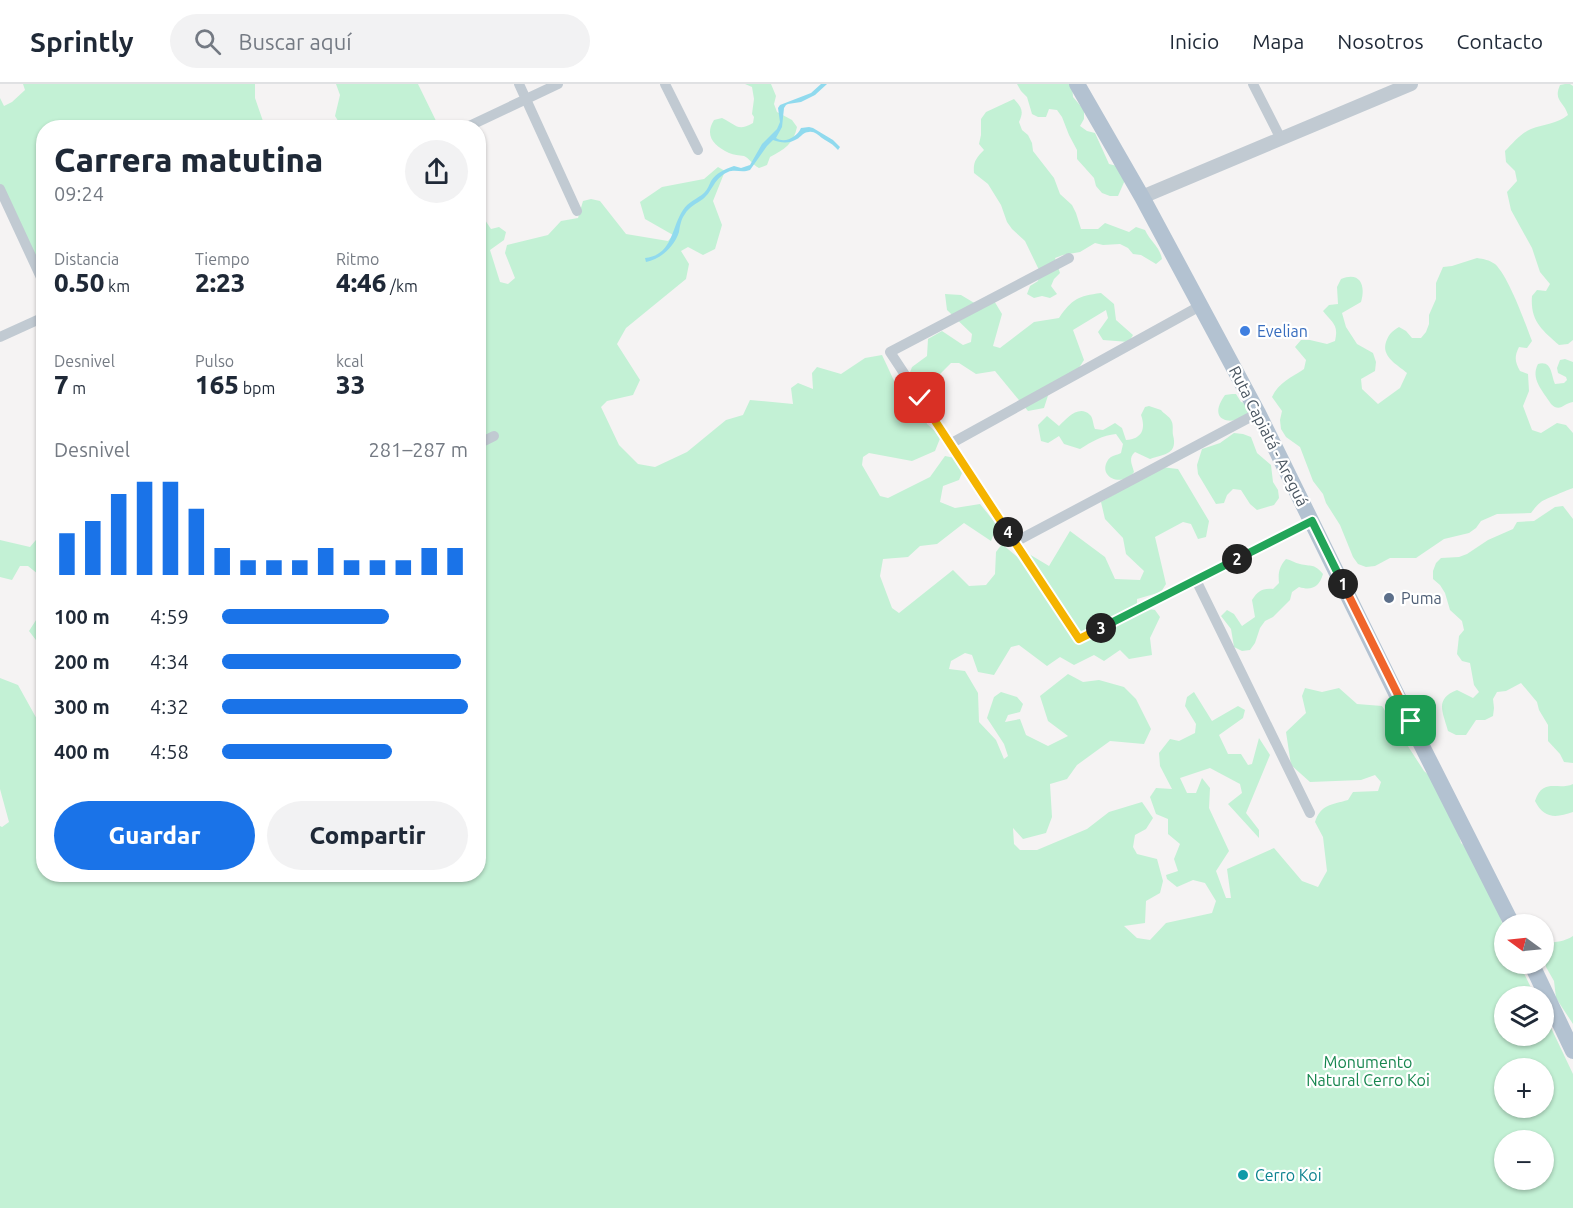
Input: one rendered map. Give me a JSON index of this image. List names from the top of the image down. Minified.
{"streets":{"main road":["Ruta Capiatá - Areguá"]},"parks":["Monumento Natural Cerro Koi"],"places":["Evelian","Puma","Cerro Koi"],"north":"left","page":{"header":"Sprintly","search":"Buscar aquí","nav":["Inicio","Mapa","Nosotros","Contacto"],"heading":["Carrera matutina","09:24"],"stats":[["Distancia","0.50 km"],["Tiempo","2:23"],["Ritmo","4:46 /km"],["Desnivel","7 m"],["Pulso","165 bpm"],["kcal","33"]],"chart":["Desnivel","281–287 m"],"pins":["4","2","1","3"],"list":[{"name":"100 m","note":"4:59"},{"name":"200 m","note":"4:34"},{"name":"300 m","note":"4:32"},{"name":"400 m","note":"4:58"}],"buttons":["Guardar","Compartir"],"map_buttons":["+","−"]}}
